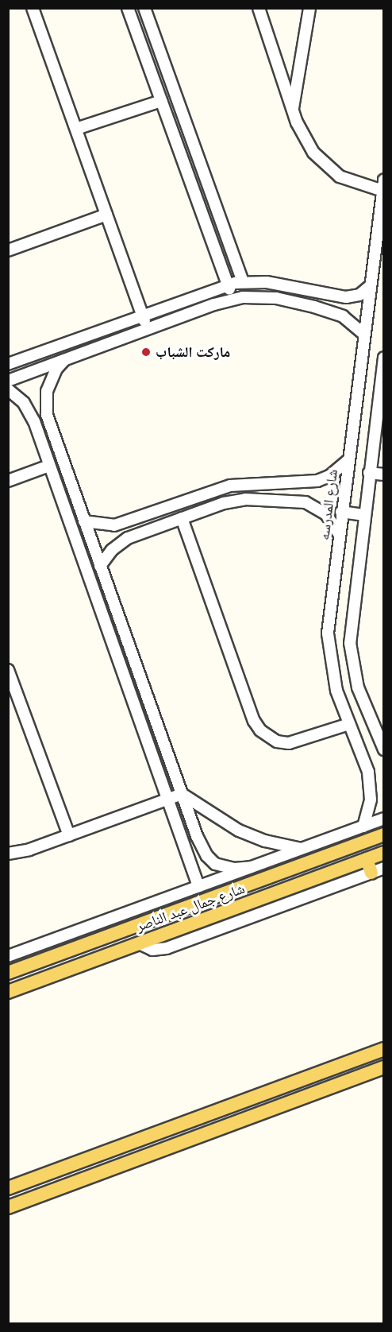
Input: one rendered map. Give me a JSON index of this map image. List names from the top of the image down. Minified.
{"streets":{"main road":["شارع جمال عبد الناصر"],"street":["شارع المدرسه"]},"places":["ماركت الشباب"]}
